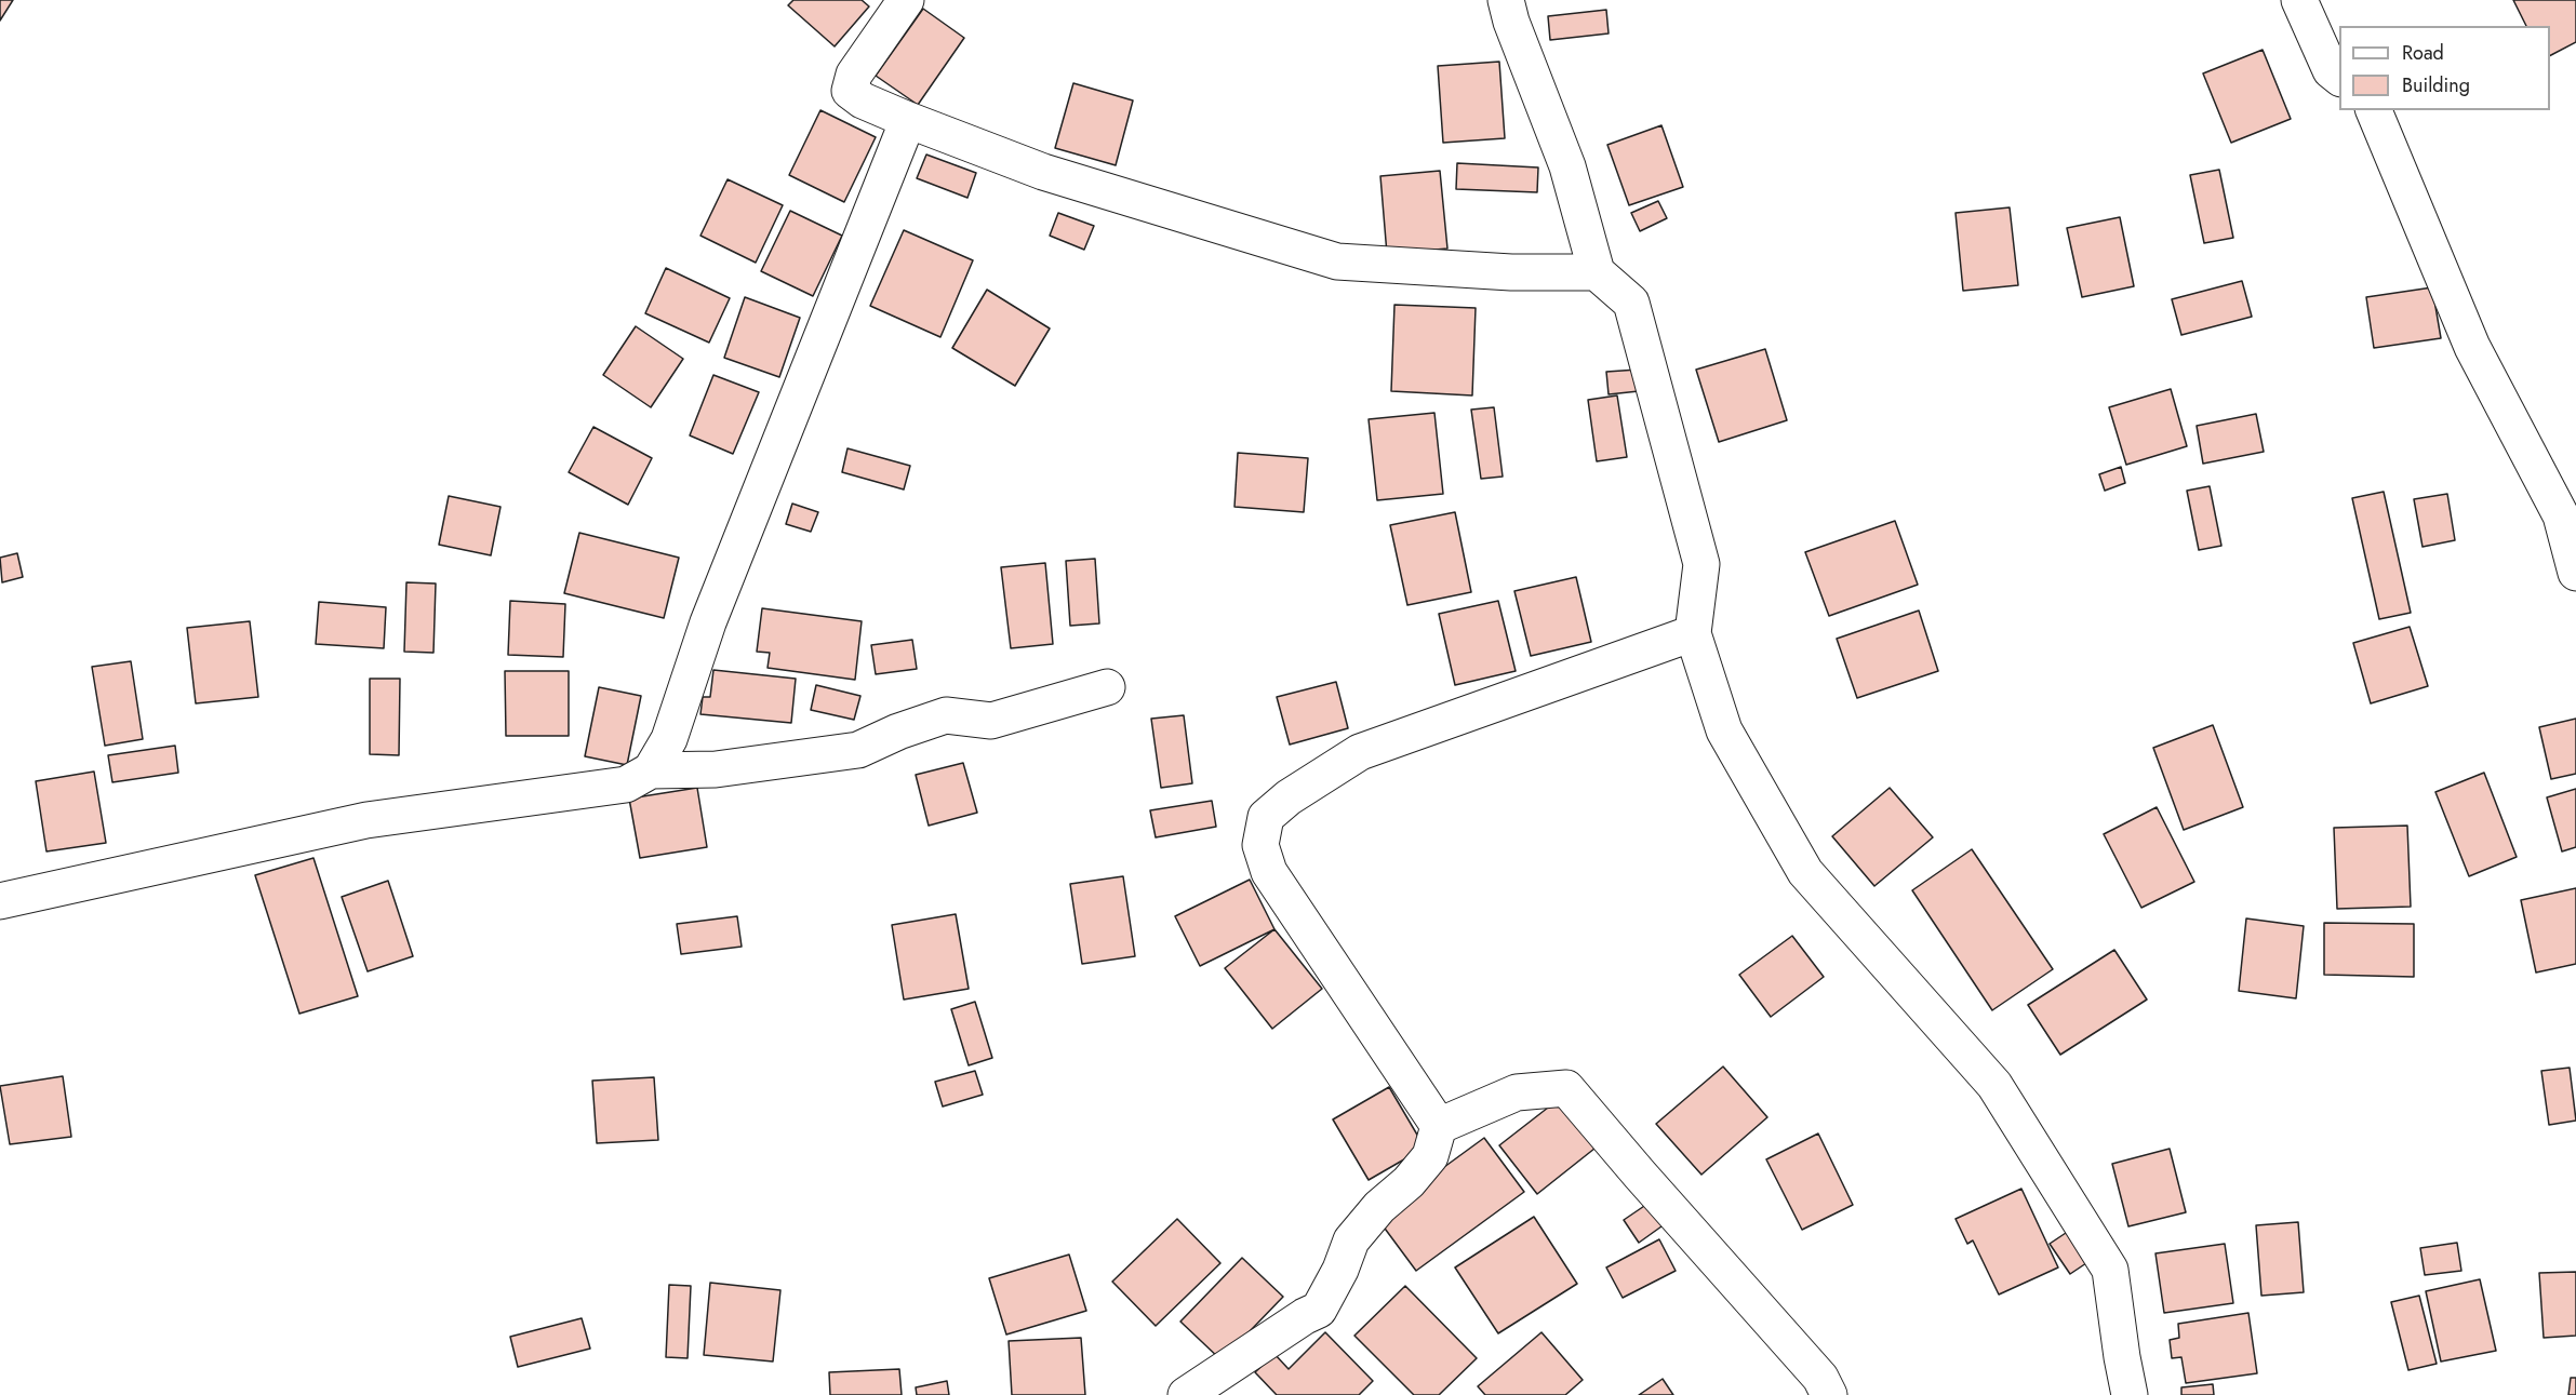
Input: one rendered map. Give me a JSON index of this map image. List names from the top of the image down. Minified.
{"legend":["Road","Building"]}
